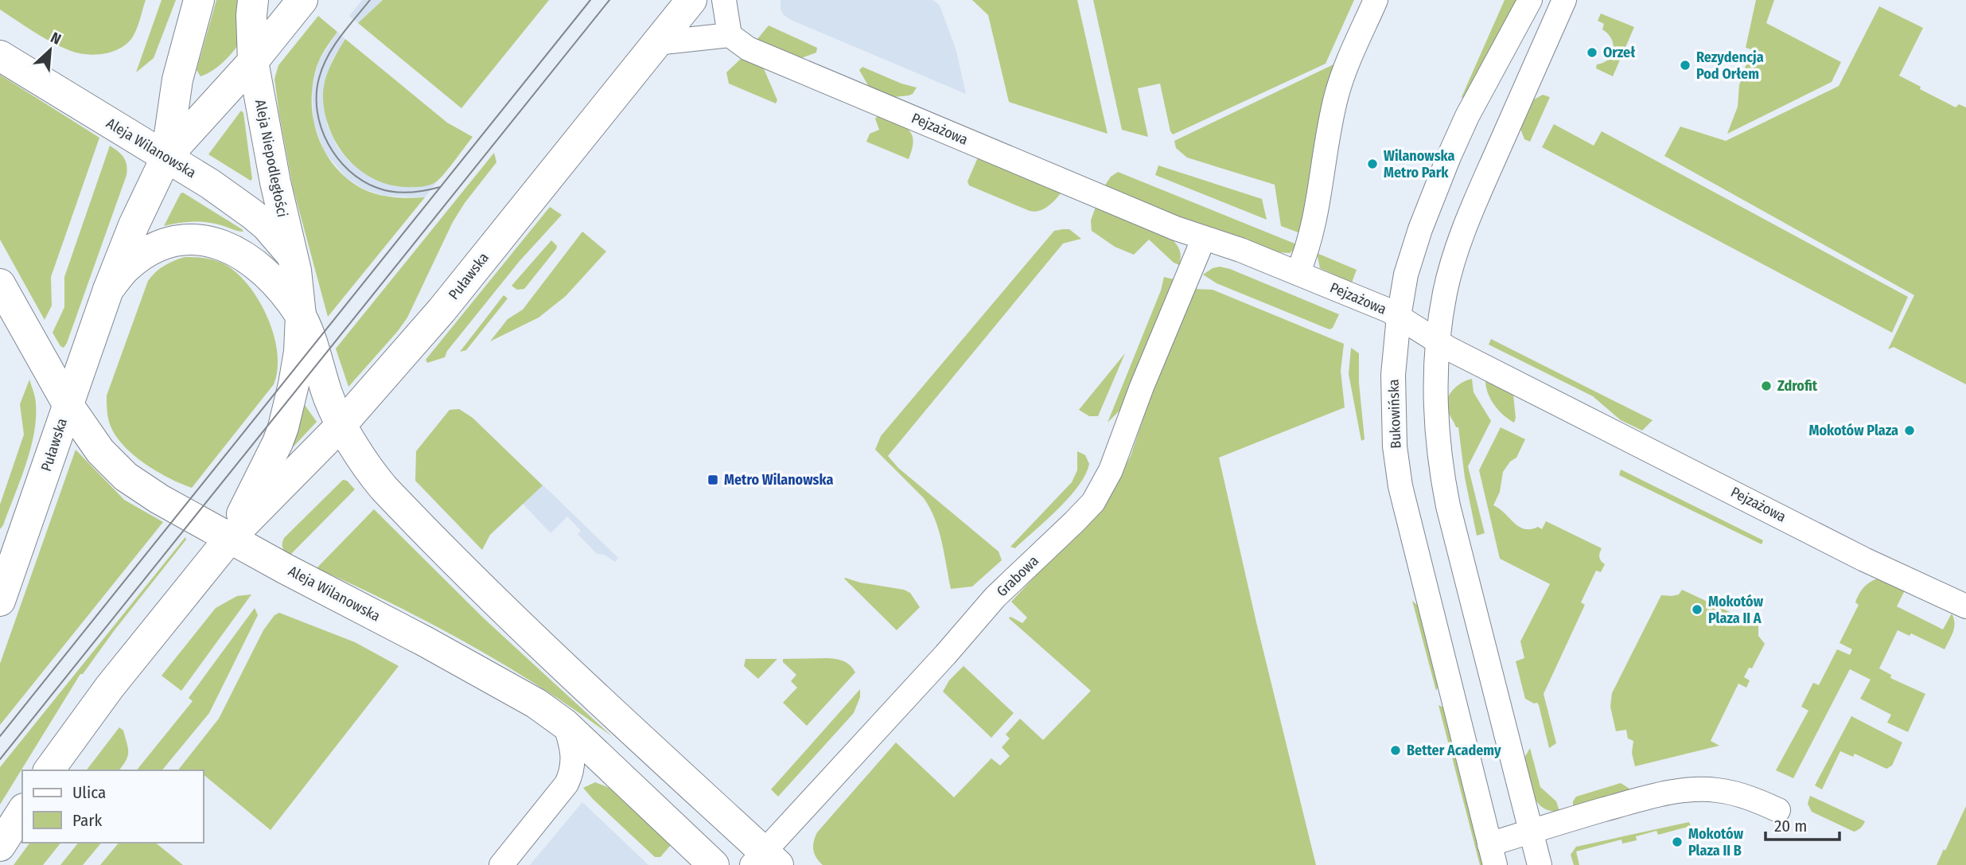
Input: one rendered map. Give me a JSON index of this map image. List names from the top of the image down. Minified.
{"streets":{"main road":["Aleja Wilanowska","Aleja Niepodległości","Puławska"],"street":["Pejzażowa","Bukowińska","Grabowa"]},"crossings":[["Pejzażowa","Bukowińska"],["Pejzażowa","Grabowa"],["Aleja Wilanowska","Aleja Niepodległości"],["Aleja Wilanowska","Puławska"],["Aleja Niepodległości","Puławska"]],"places":{"other":["Orzeł","Rezydencja Pod Orłem","Wilanowska Metro Park","Zdrofit","Mokotów Plaza","Mokotów Plaza II A","Better Academy","Mokotów Plaza II B"],"transit":["Metro Wilanowska"]},"legend":["Ulica","Park"],"scale_bar":"20 m","north":"top right"}
